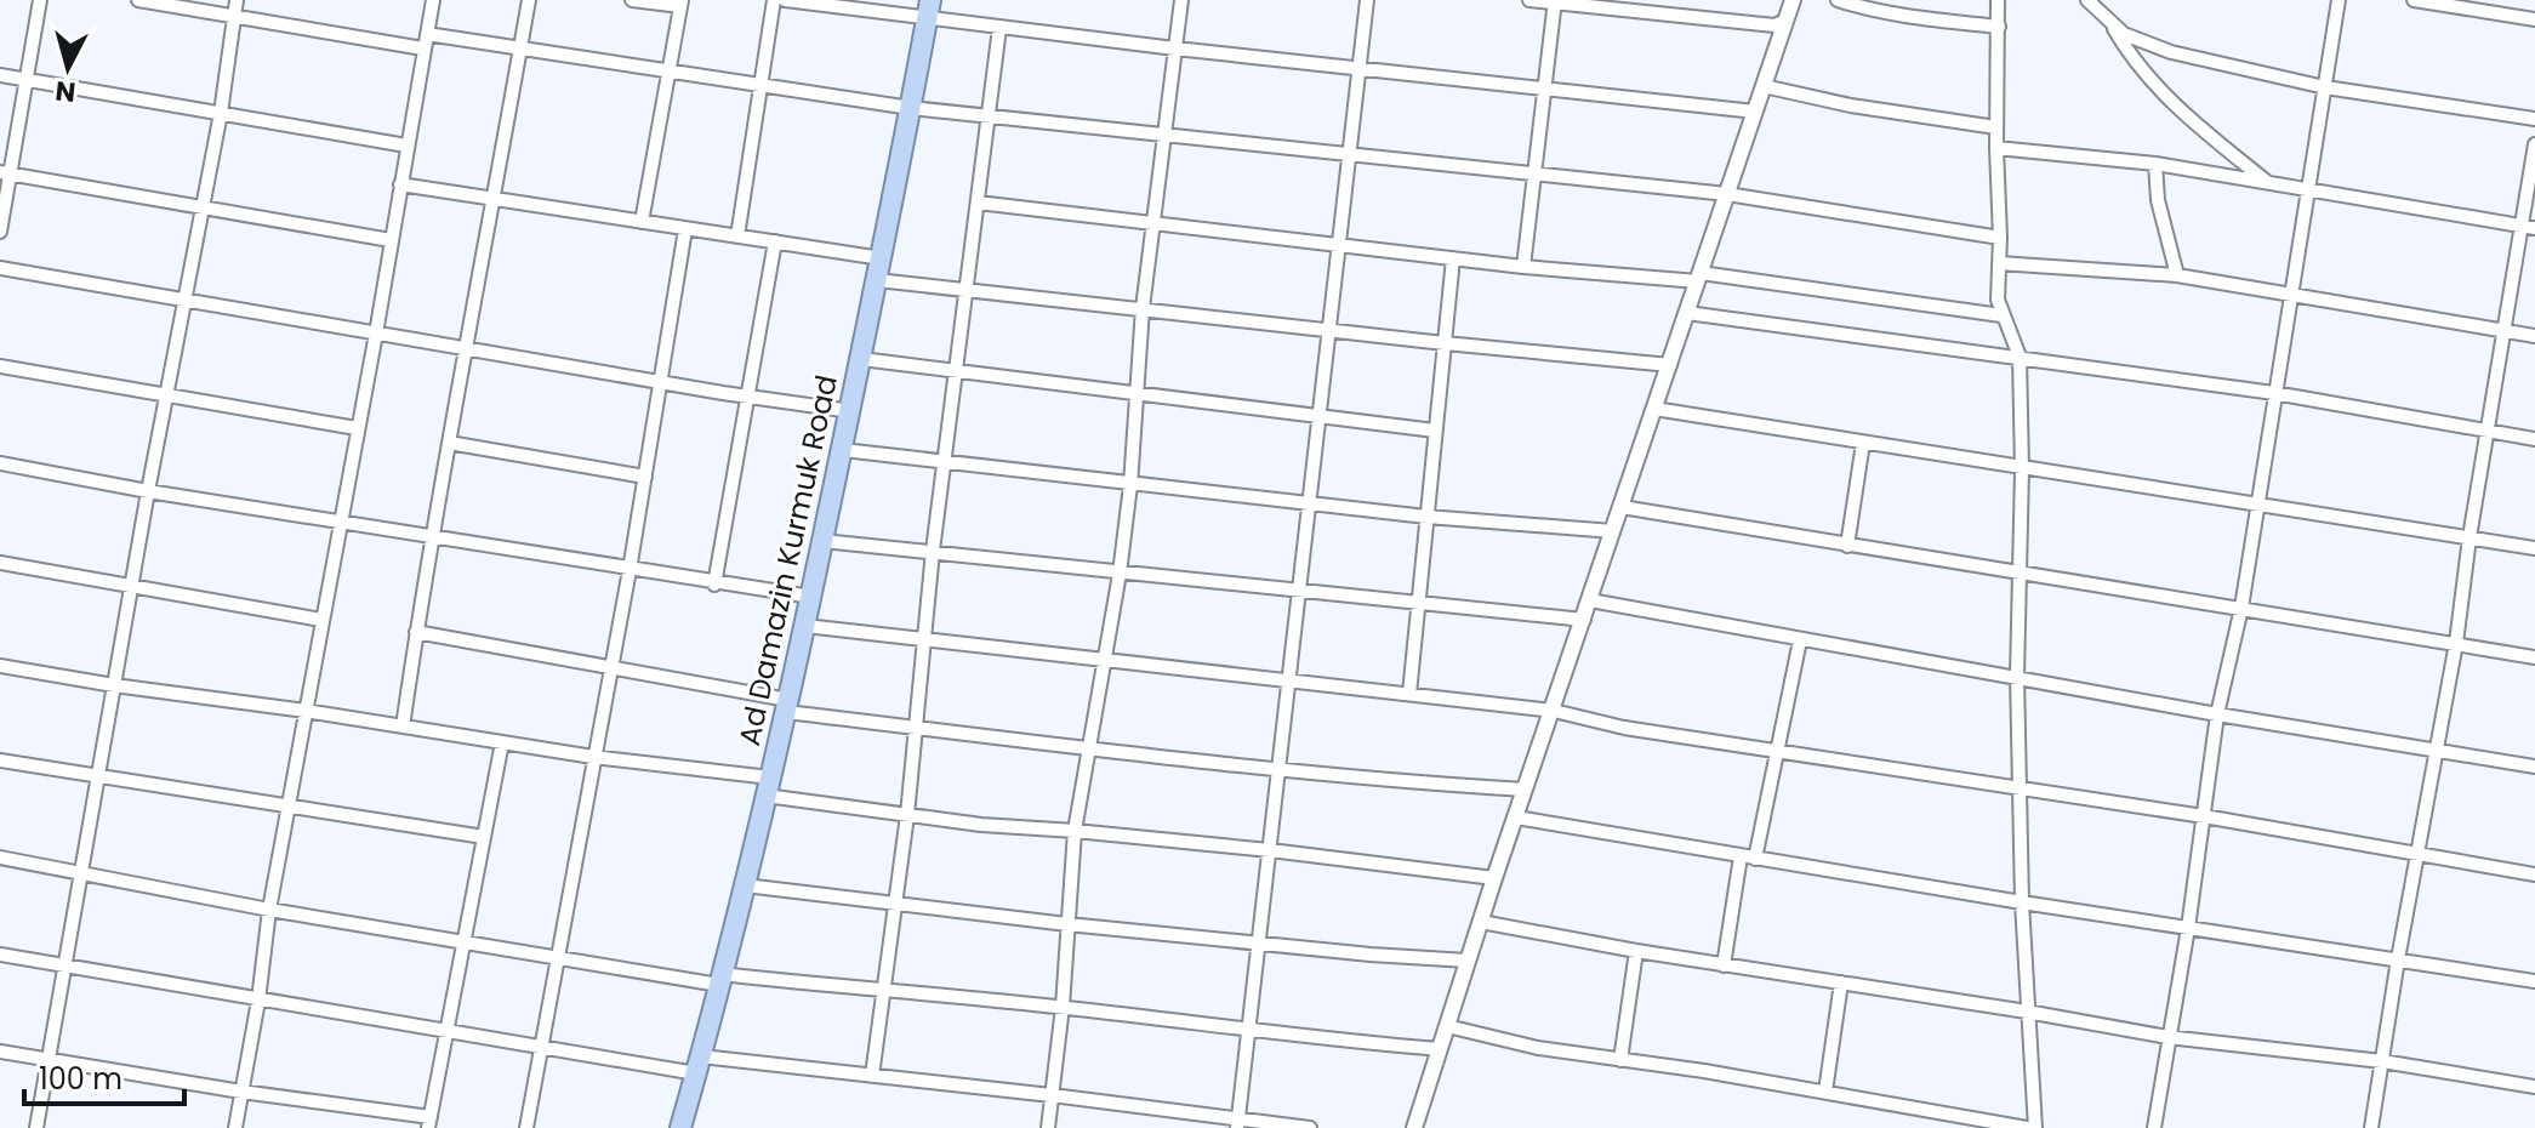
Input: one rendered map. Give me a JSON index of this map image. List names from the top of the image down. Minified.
{"streets":{"highway":["Ad Damazin Kurmuk Road"]},"scale_bar":"100 m","north":"bottom"}
